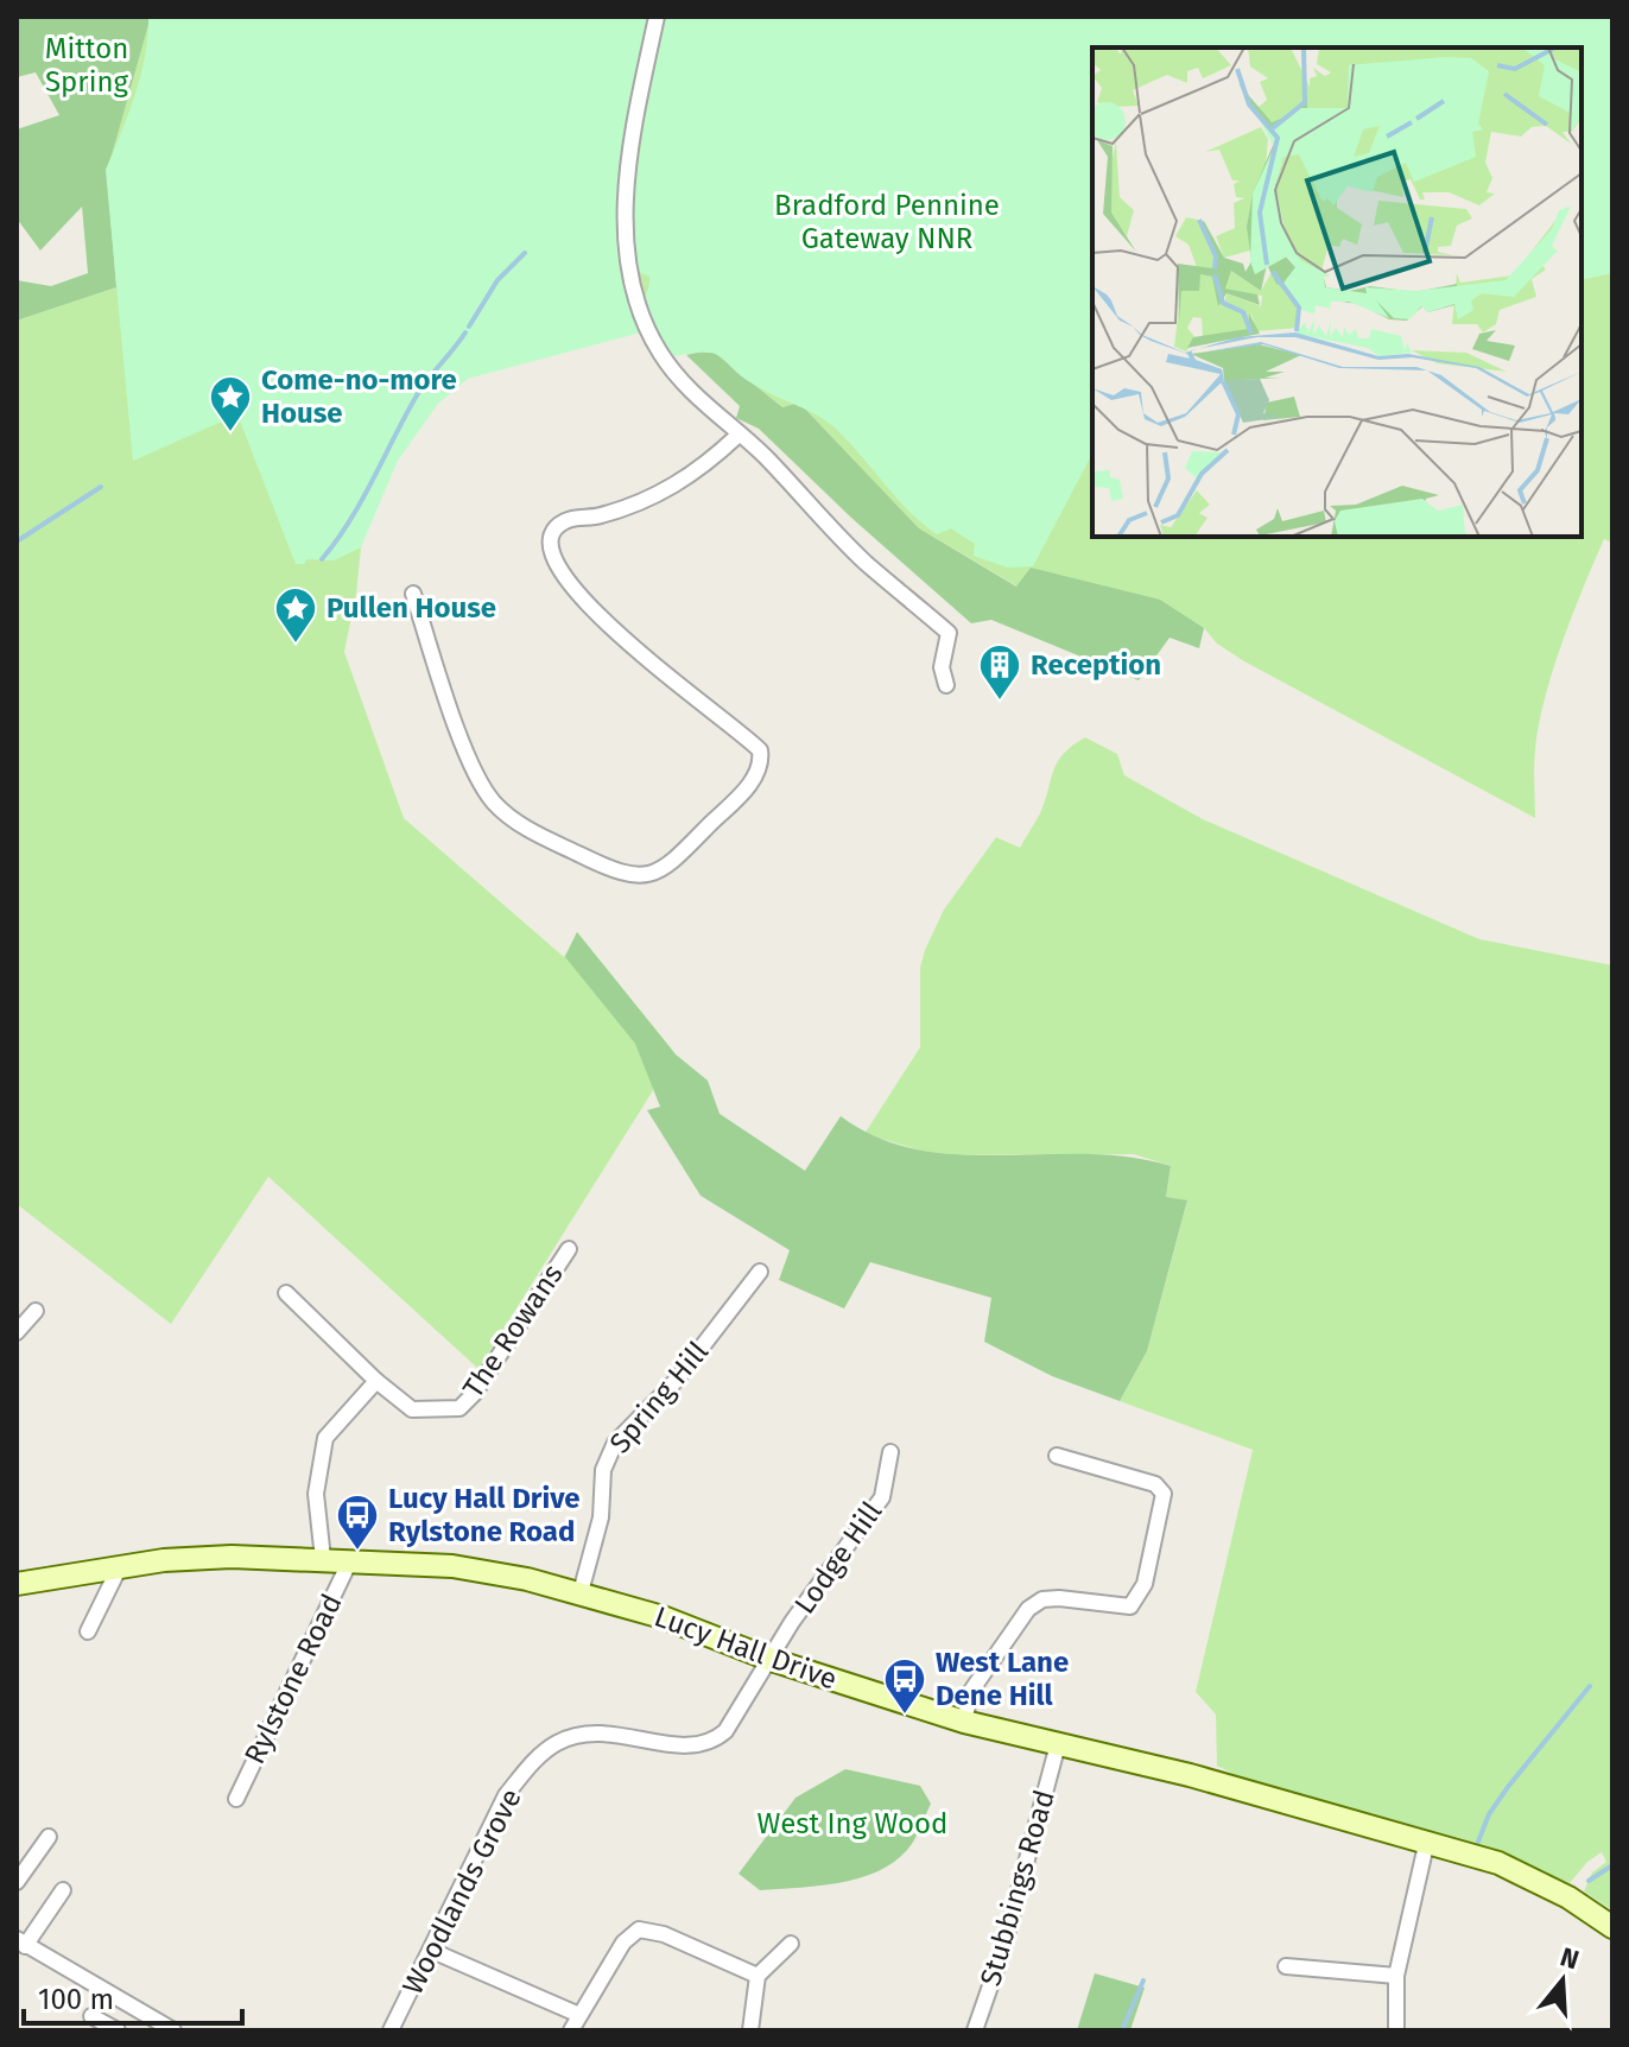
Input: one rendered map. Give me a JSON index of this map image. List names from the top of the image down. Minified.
{"streets":{"street":["The Rowans","Spring Hill","Lodge Hill","Lucy Hall Drive","Rylstone Road","Stubbings Road","Woodlands Grove"]},"crossings":[["Spring Hill","Lucy Hall Drive"],["Lodge Hill","Lucy Hall Drive"],["Lodge Hill","Woodlands Grove"],["Lucy Hall Drive","Rylstone Road"],["Lucy Hall Drive","Stubbings Road"],["Lucy Hall Drive","Woodlands Grove"]],"parks":["Mitton Spring","Bradford Pennine Gateway NNR","West Ing Wood"],"places":{"place":["Come-no-more House","Pullen House"],"building":["Reception"],"bus stop":["Lucy Hall Drive Rylstone Road","West Lane Dene Hill"]},"scale_bar":"100 m","north":"top"}
